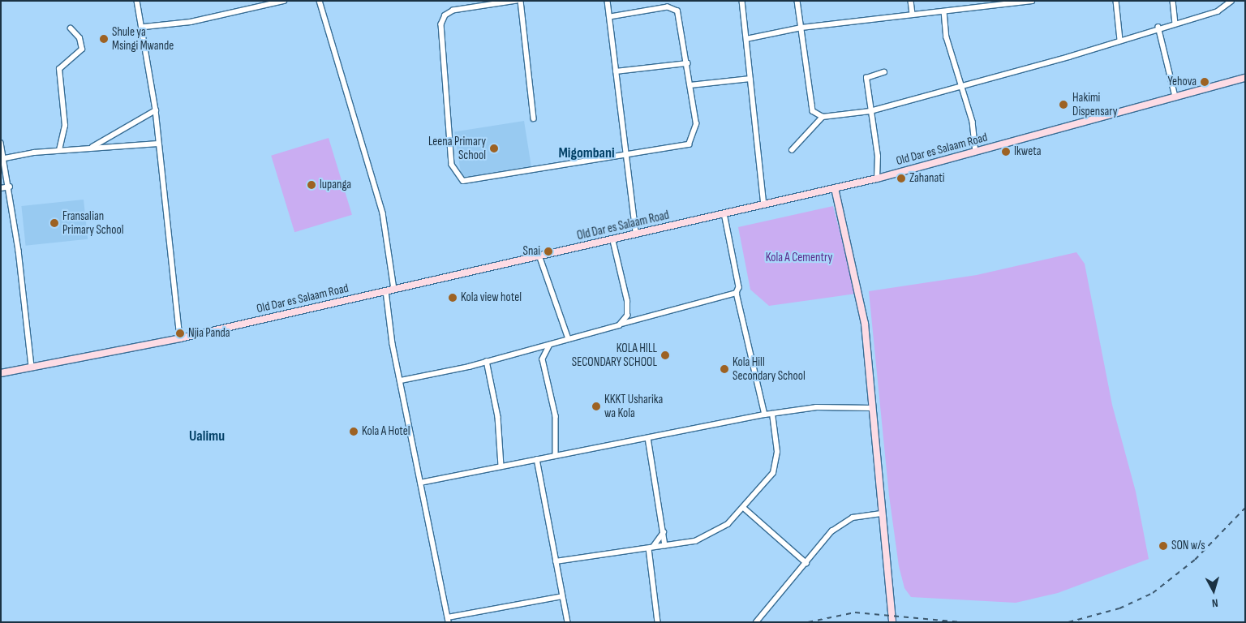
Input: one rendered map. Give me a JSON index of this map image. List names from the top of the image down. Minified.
{"streets":{"main road":["Old Dar es Salaam Road"]},"districts":["Migombani","Ualimu"],"parks":["Kola A Cementry"],"places":["Shule ya Msingi Mwande","Yehova","Hakimi Dispensary","Leena Primary School","Ikweta","Zahanati","lupanga","Fransalian Primary School","Snai","Kola view hotel","Njia Panda","KOLA HILL SECONDARY SCHOOL","Kola Hill Secondary School","KKKT Usharika wa Kola","Kola A Hotel","SON w/s"],"north":"bottom"}
